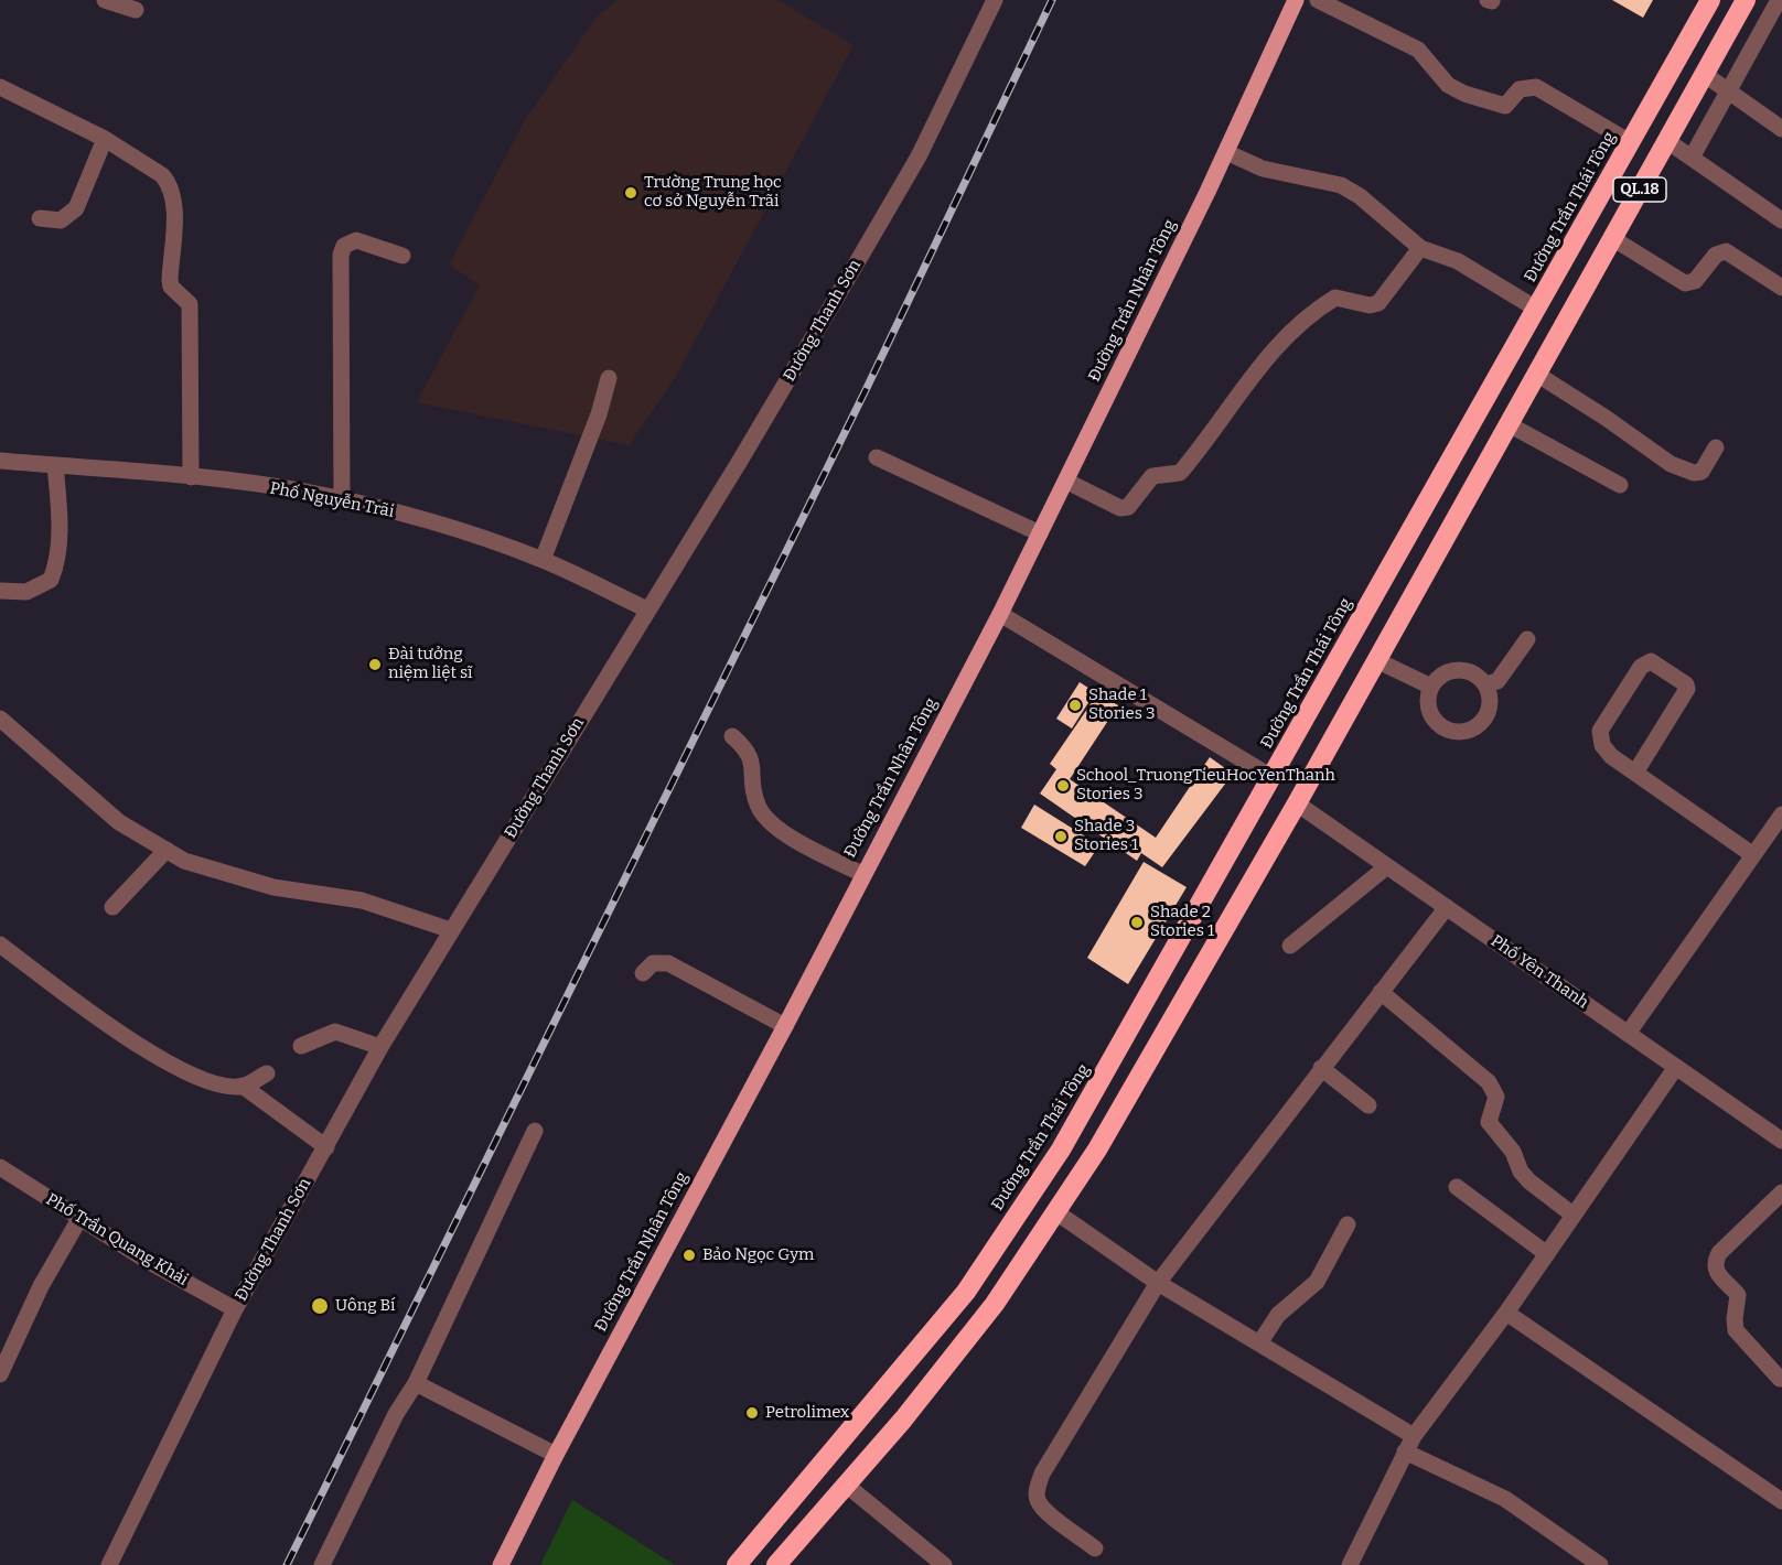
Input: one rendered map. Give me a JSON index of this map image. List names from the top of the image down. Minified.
{"streets":{"highway":["QL.18","Đường Trần Thái Tông"],"main road":["Đường Trần Nhân Tông"],"street":["Đường Thanh Sơn","Phố Nguyễn Trãi","Phố Yên Thanh","Phố Trần Quang Khải"]},"crossings":[["QL.18","Phố Yên Thanh"],["Đường Thanh Sơn","Phố Nguyễn Trãi"],["Đường Thanh Sơn","Phố Trần Quang Khải"]],"places":["Trường Trung học cơ sở Nguyễn Trãi","Đài tưởng niệm liệt sĩ","Shade 1 Stories 3","School_TruongTieuHocYenThanh Stories 3","Shade 3 Stories 1","Shade 2 Stories 1","Bảo Ngọc Gym","Uông Bí","Petrolimex"]}
